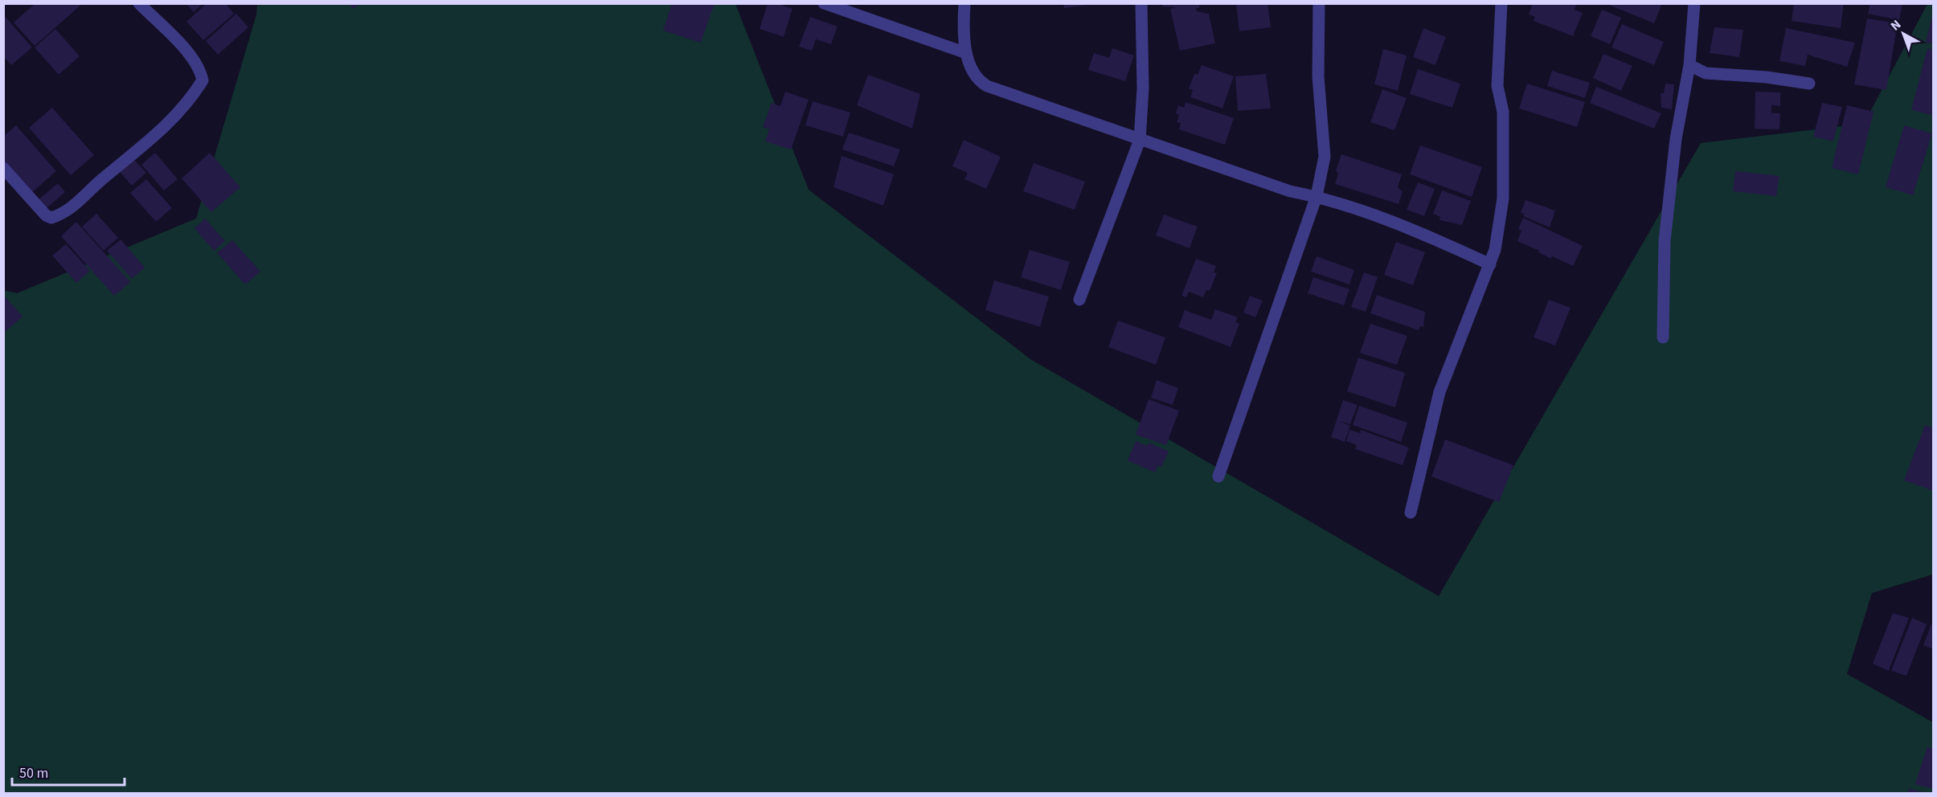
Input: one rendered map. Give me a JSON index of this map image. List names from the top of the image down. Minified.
{"scale_bar":"50 m","north":"top left"}
